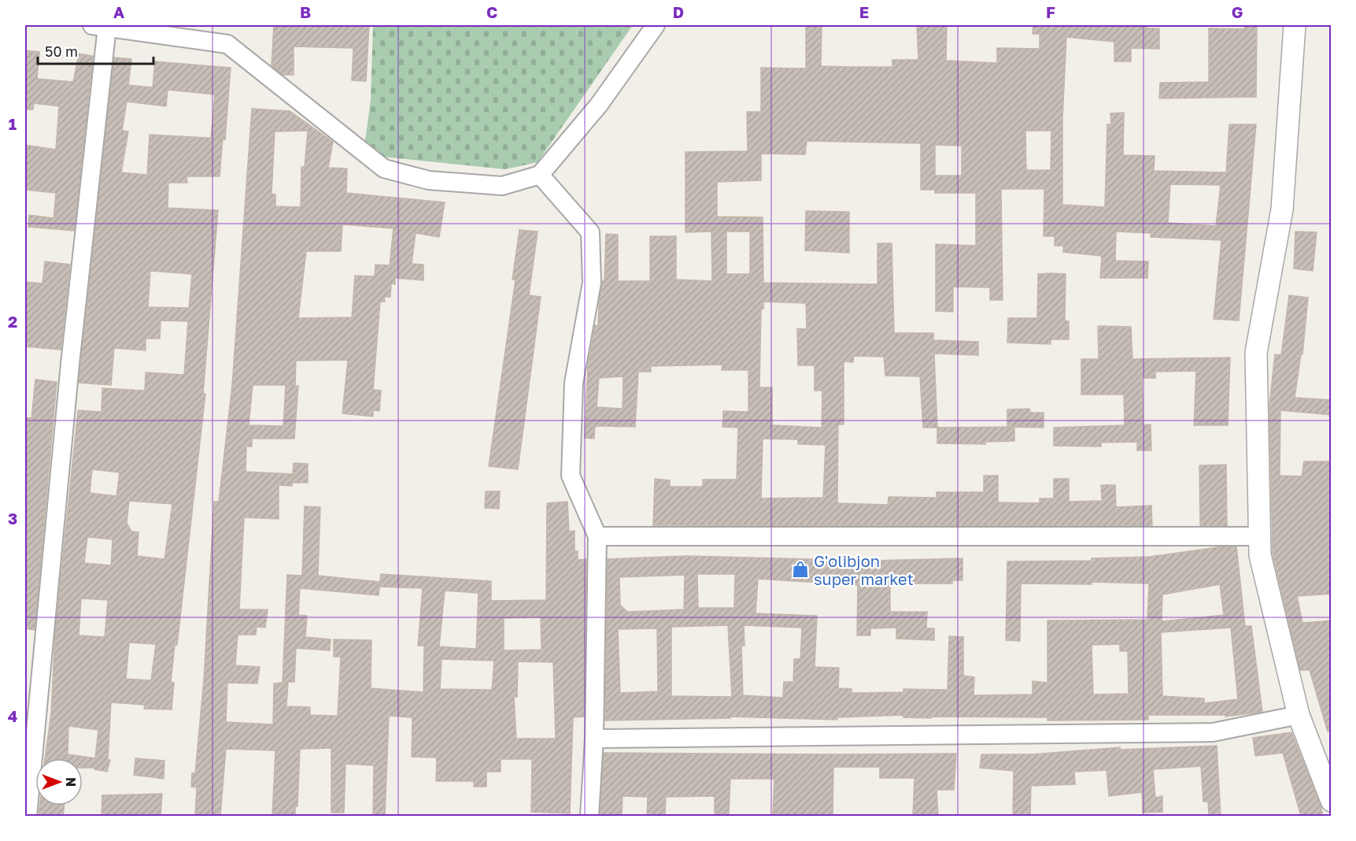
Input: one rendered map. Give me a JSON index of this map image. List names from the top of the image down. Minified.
{"places":{"shop":["G'olibjon super market"]},"scale_bar":"50 m","north":"right","grid":{"columns":["A","B","C","D","E","F","G"],"rows":["1","2","3","4"]}}
